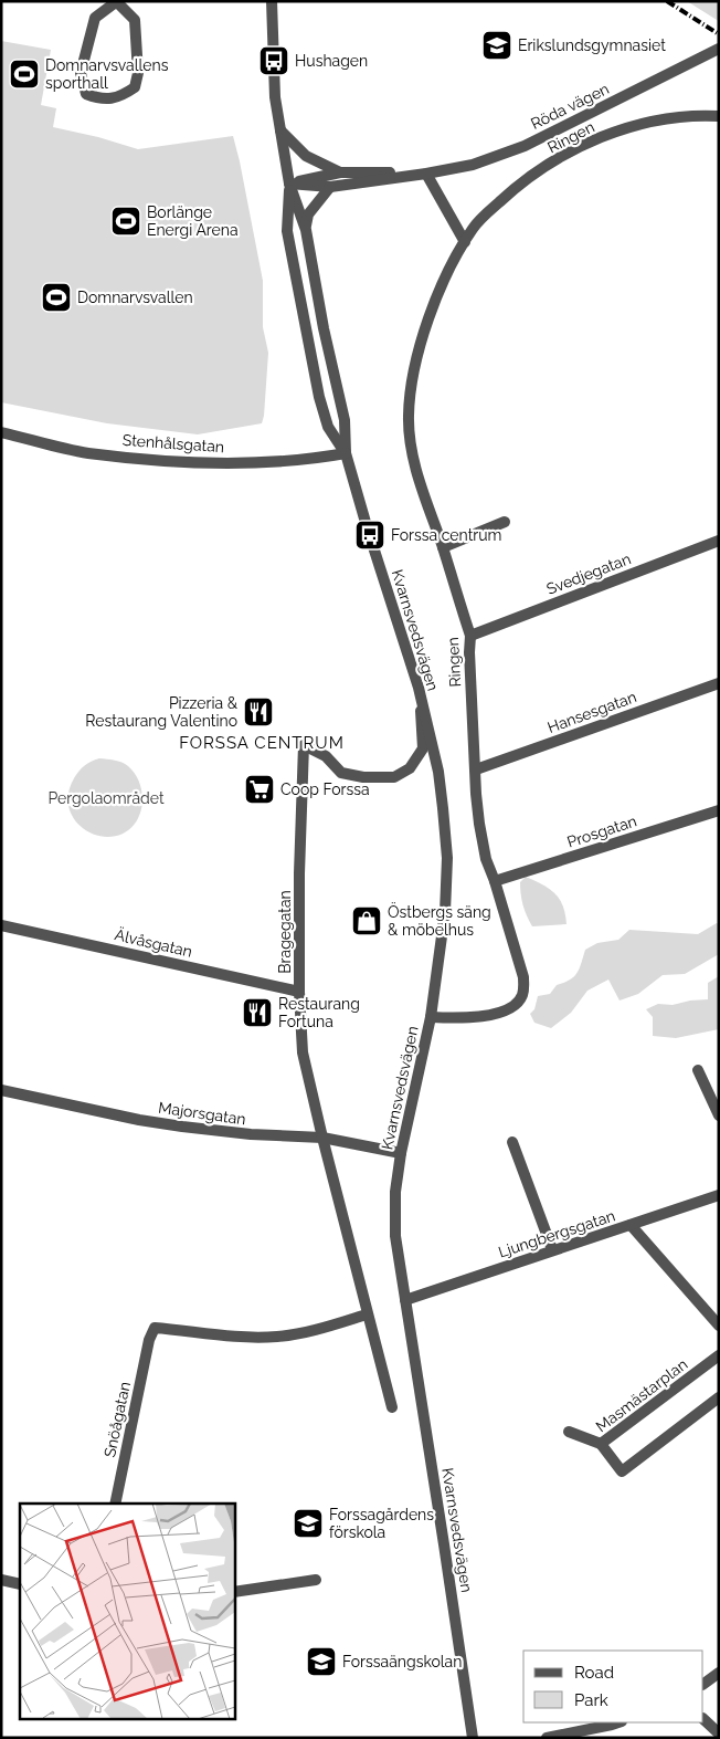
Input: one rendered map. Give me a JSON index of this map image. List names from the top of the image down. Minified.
{"streets":{"street":["Röda vägen","Ringen","Stenhålsgatan","Svedjegatan","Kvarnsvedsvägen","Hansesgatan","Prosgatan","Bragegatan","Älvåsgatan","Majorsgatan","Ljungbergsgatan","Masmästarplan","Snöågatan"]},"crossings":[["Röda vägen","Kvarnsvedsvägen"],["Ringen","Svedjegatan"],["Ringen","Kvarnsvedsvägen"],["Ringen","Hansesgatan"],["Ringen","Prosgatan"],["Stenhålsgatan","Kvarnsvedsvägen"],["Kvarnsvedsvägen","Bragegatan"],["Kvarnsvedsvägen","Majorsgatan"],["Kvarnsvedsvägen","Ljungbergsgatan"],["Bragegatan","Älvåsgatan"],["Bragegatan","Majorsgatan"],["Bragegatan","Snöågatan"]],"districts":["FORSSA CENTRUM"],"parks":["Pergolaområdet"],"places":{"school or university":["Erikslundsgymnasiet","Forssagårdens förskola","Forssaängskolan"],"bus stop":["Hushagen","Forssa centrum"],"sports":["Domnarvsvallens sporthall","Borlänge Energi Arena","Domnarvsvallen"],"restaurant":["Pizzeria & Restaurang Valentino","Restaurang Fortuna"],"supermarket":["Coop Forssa"],"shop":["Östbergs säng & möbelhus"]},"legend":["Road","Park"]}
